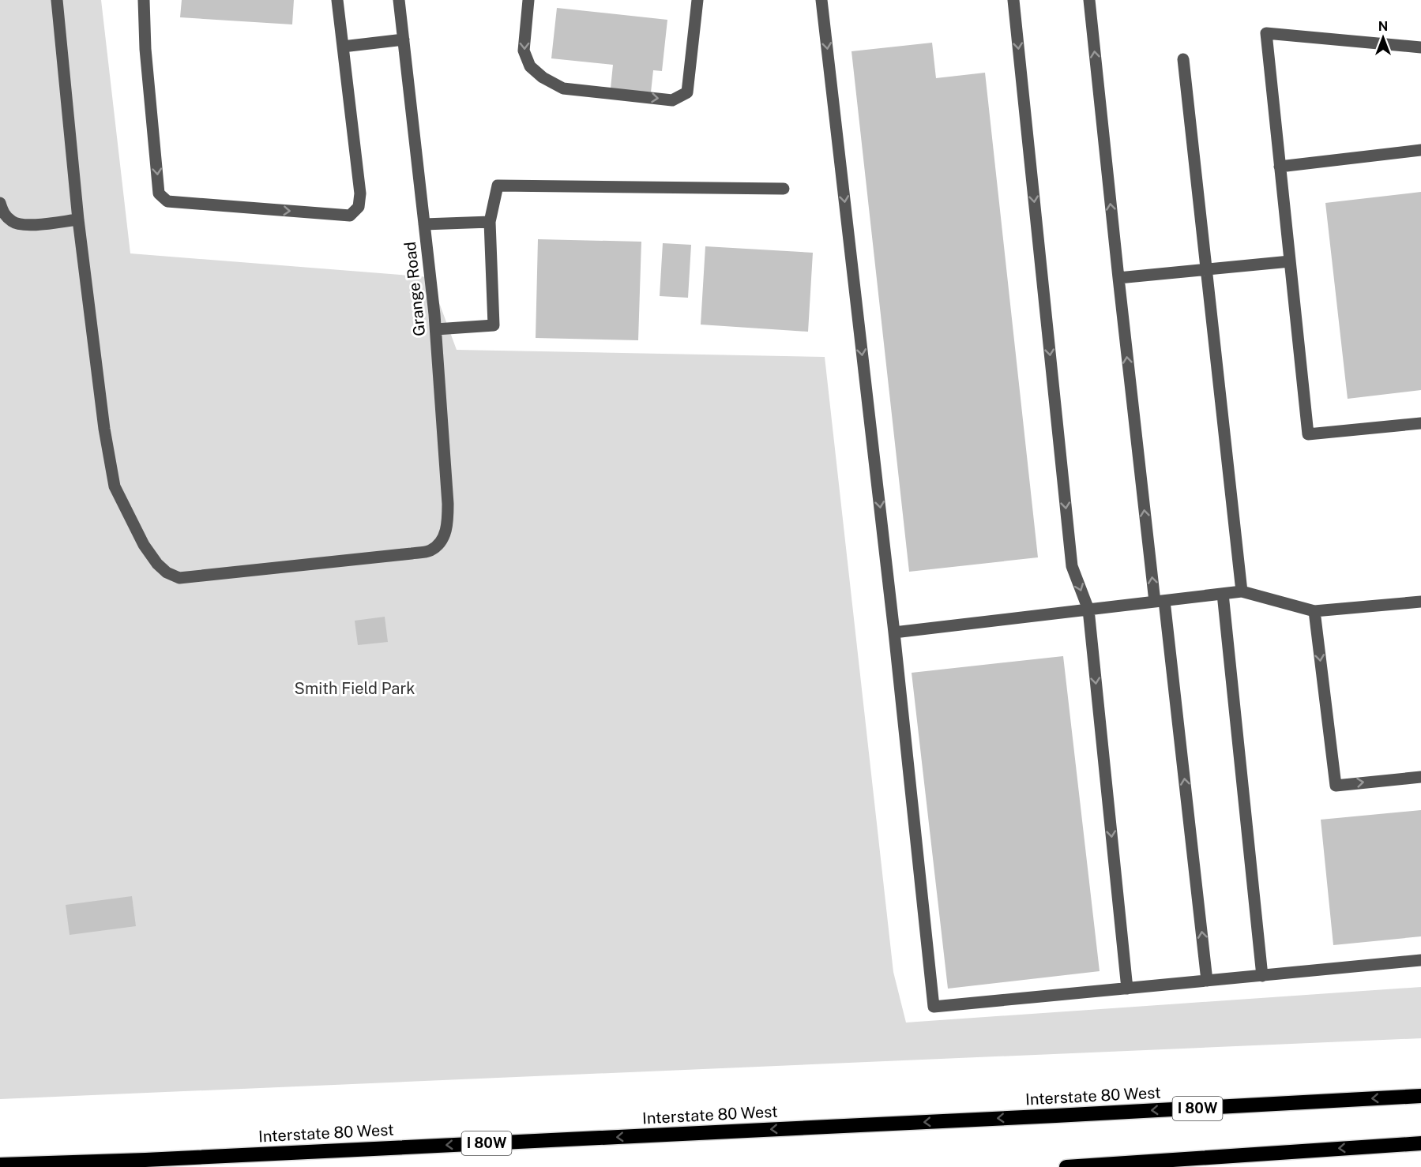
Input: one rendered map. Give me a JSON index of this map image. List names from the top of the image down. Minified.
{"streets":{"highway":["Interstate 80 West","I 80W"],"street":["Grange Road"]},"one_way":["Interstate 80 West"],"parks":["Smith Field Park"],"north":"top"}
